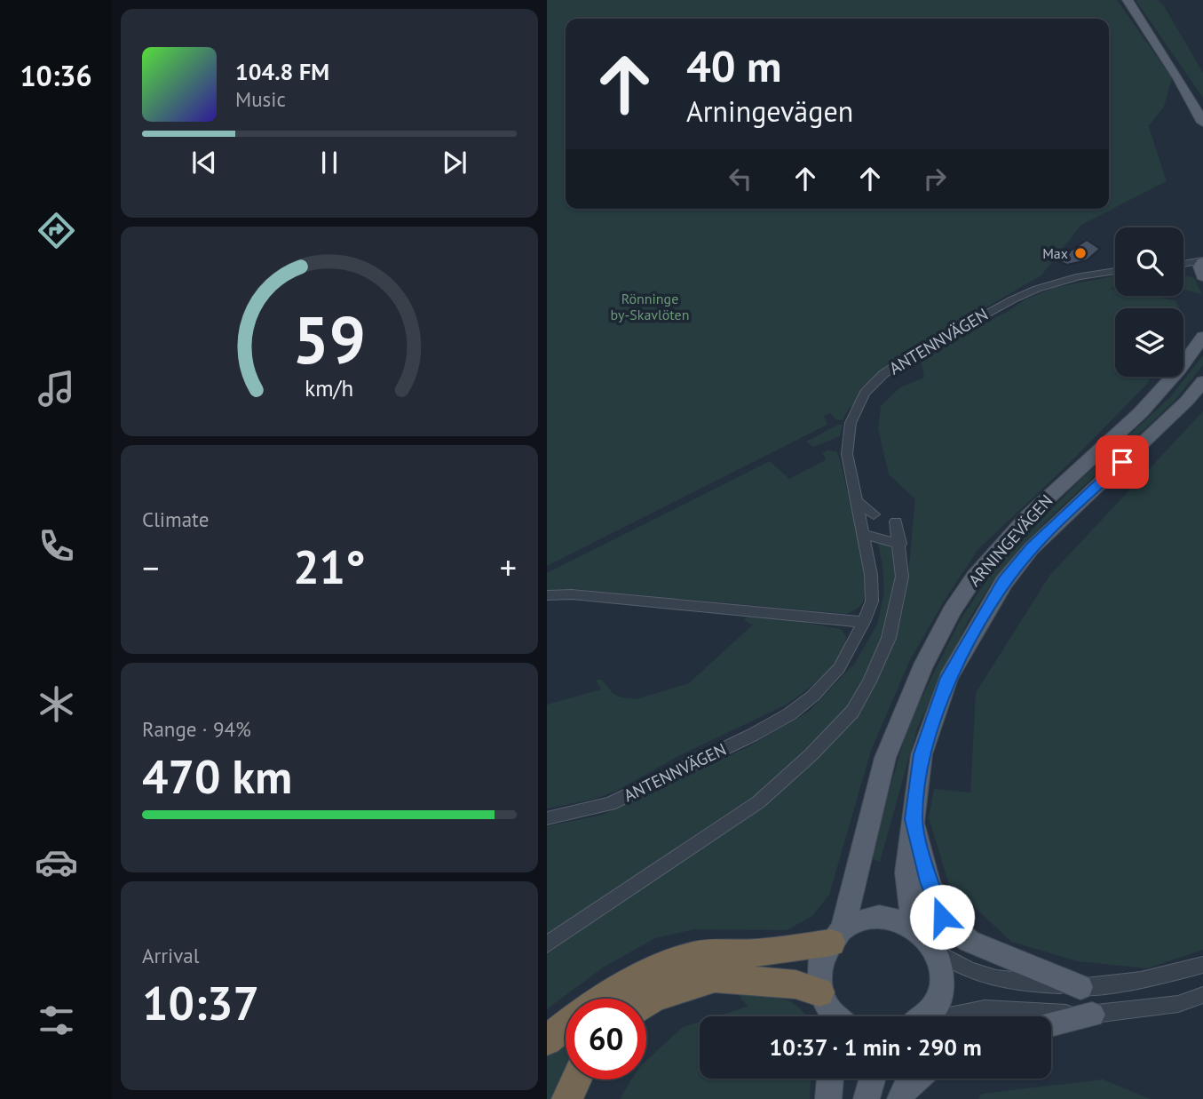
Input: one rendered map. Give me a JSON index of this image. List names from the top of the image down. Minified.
{"streets":{"main road":["ARNINGEVÄGEN"],"street":["ANTENNVÄGEN"]},"parks":["Rönninge by-Skavlöten"],"places":["Max"],"page":{"tabs":"10:36","turn":["40 m","Arningevägen"],"song":["104.8 FM","Music"],"tile":["Climate",["Range · 94%","470 km"],["Arrival","10:37"]],"heat":["−","21°","+"],"limit":"60","trip":"10:37 · 1 min · 290 m","gauge":["59","km/h"]}}
